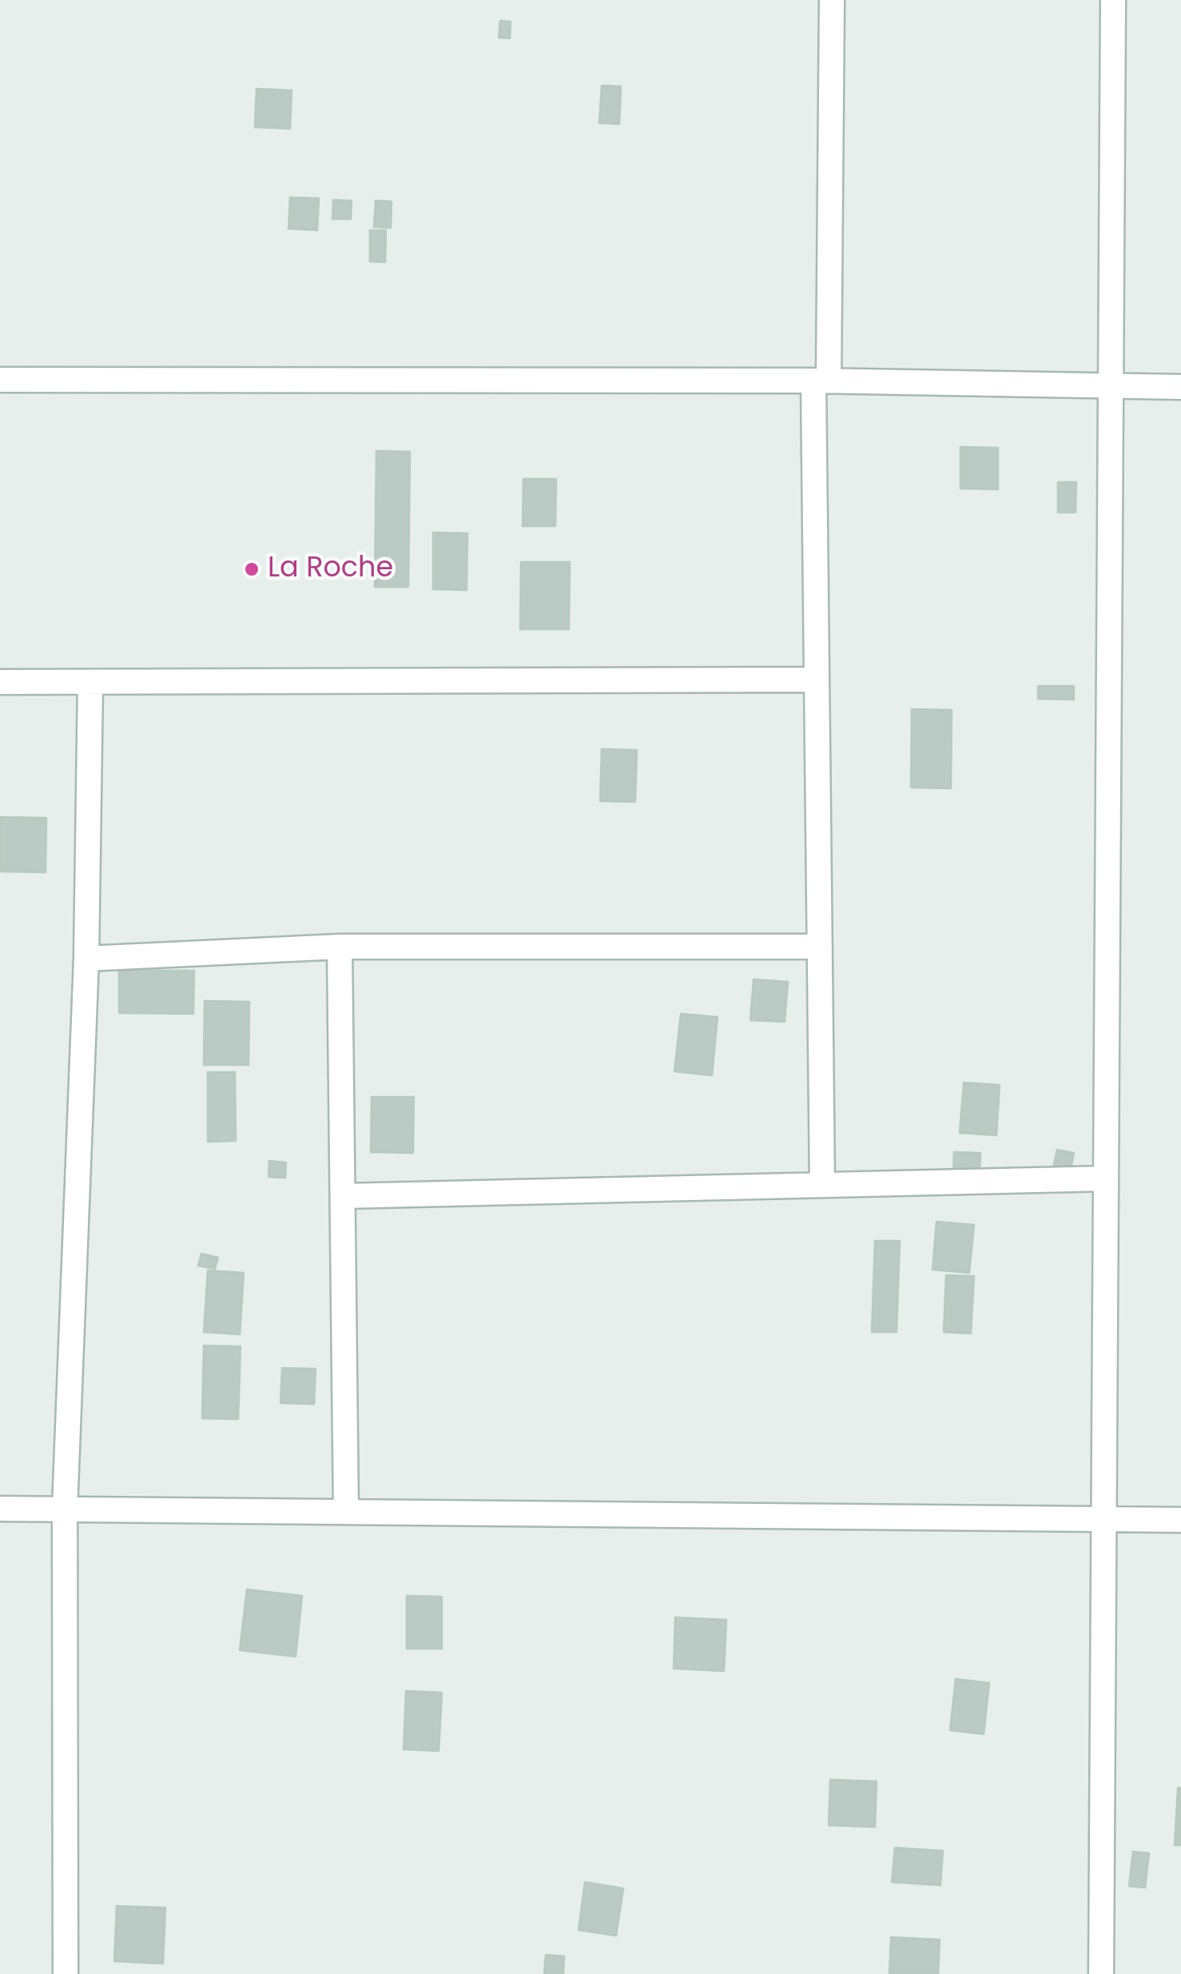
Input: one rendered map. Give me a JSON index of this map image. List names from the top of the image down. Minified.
{"places":["La Roche"]}
